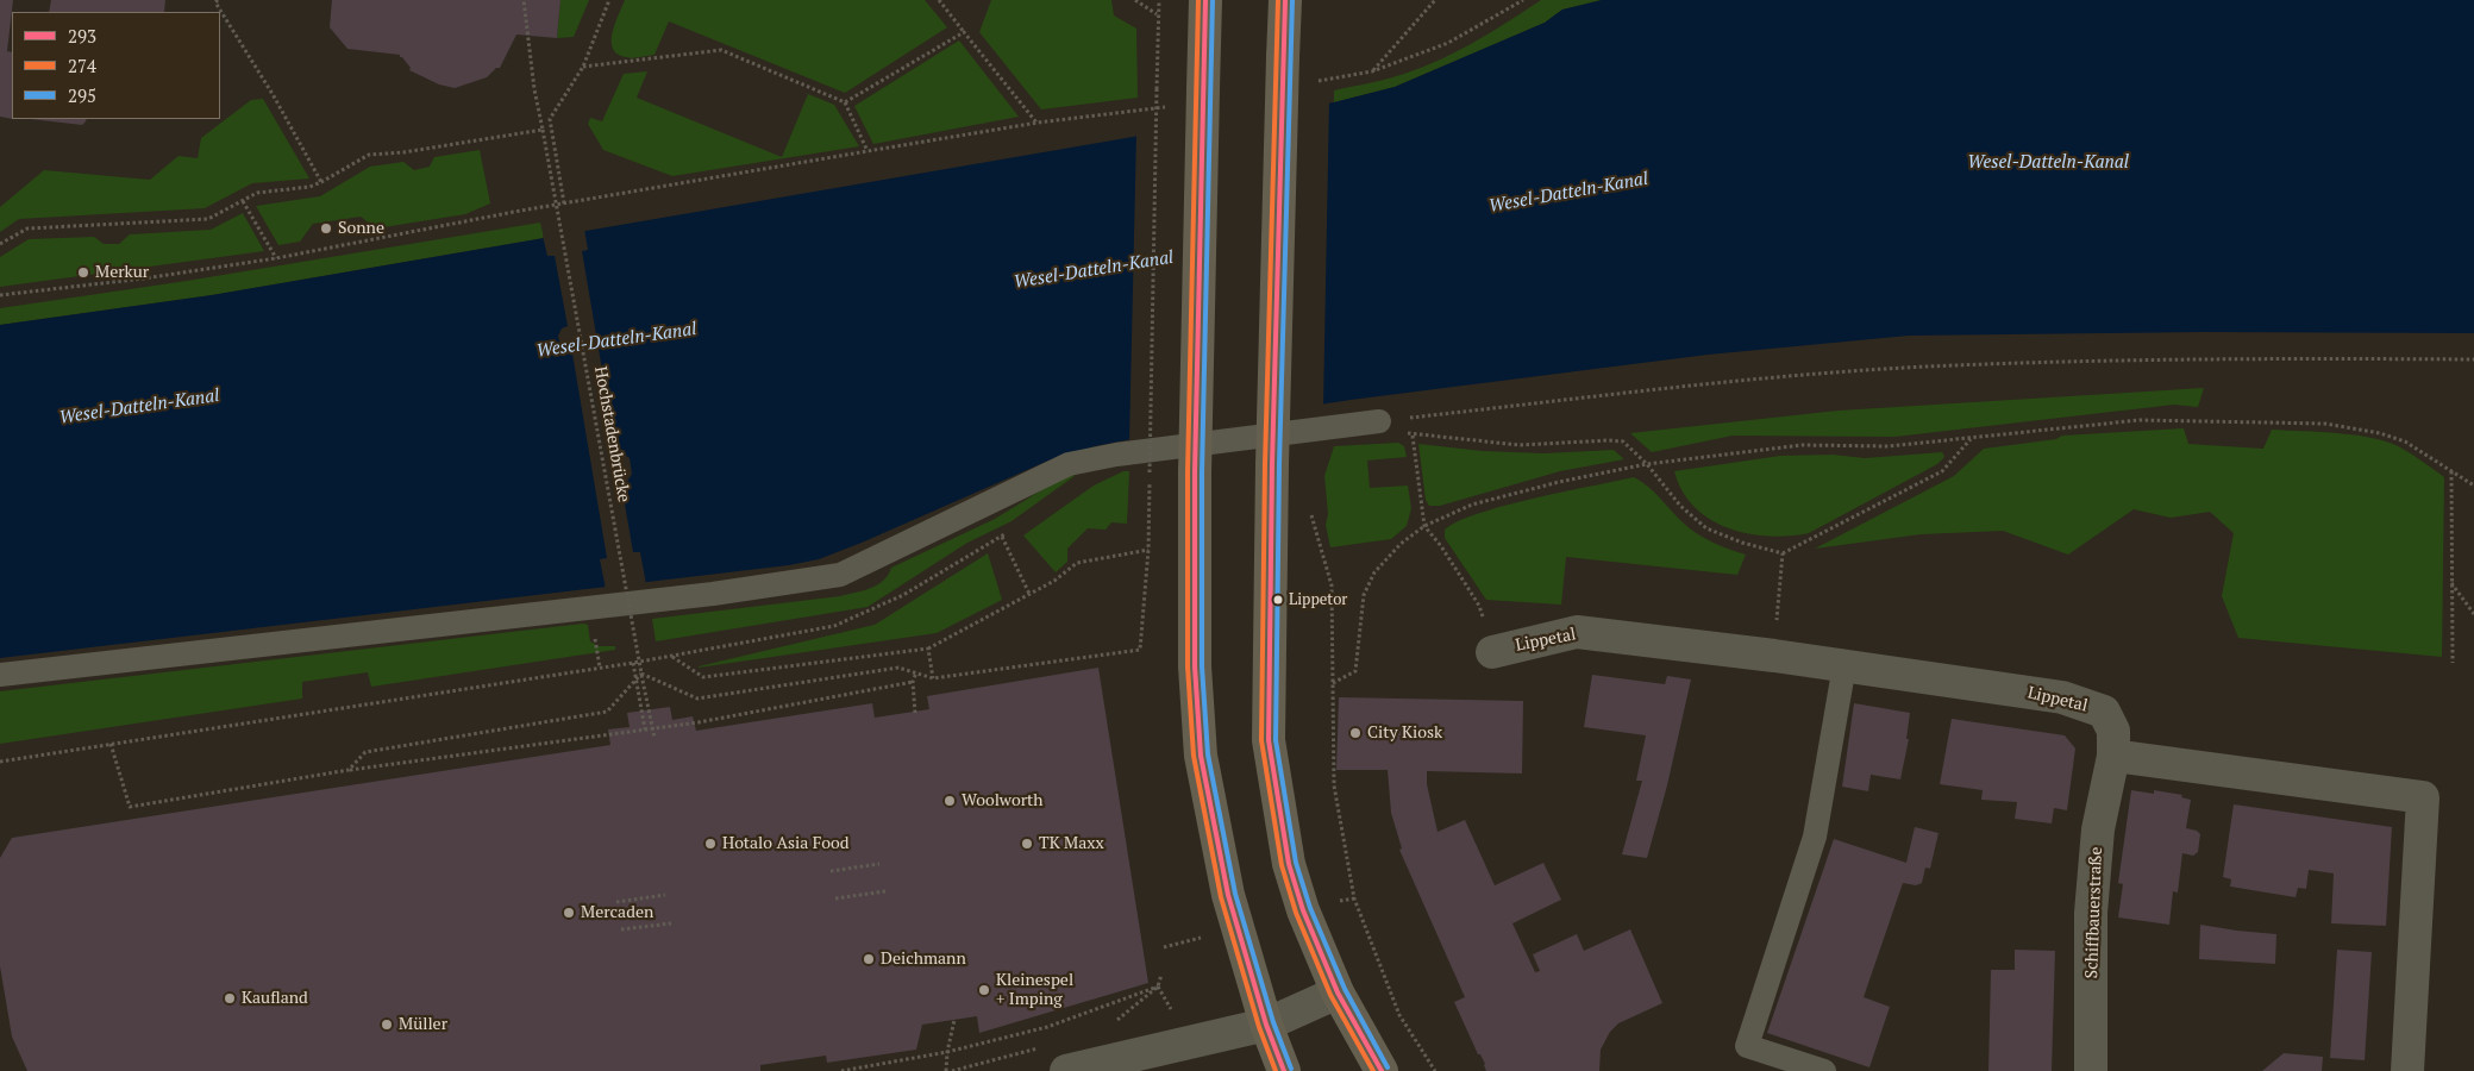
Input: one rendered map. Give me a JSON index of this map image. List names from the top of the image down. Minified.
{"streets":{"street":["Lippetal","Schiffbauerstraße"],"path":["Hochstadenbrücke"]},"crossings":[["Lippetal","Schiffbauerstraße"]],"water":["Wesel-Datteln-Kanal"],"places":["Sonne","Merkur","Lippetor","City Kiosk","Woolworth","Hotalo Asia Food","TK Maxx","Mercaden","Deichmann","Kleinespel + Imping","Kaufland","Müller"],"lines":["transit line 293","transit line 274","transit line 295"],"legend":["293","274","295"]}
